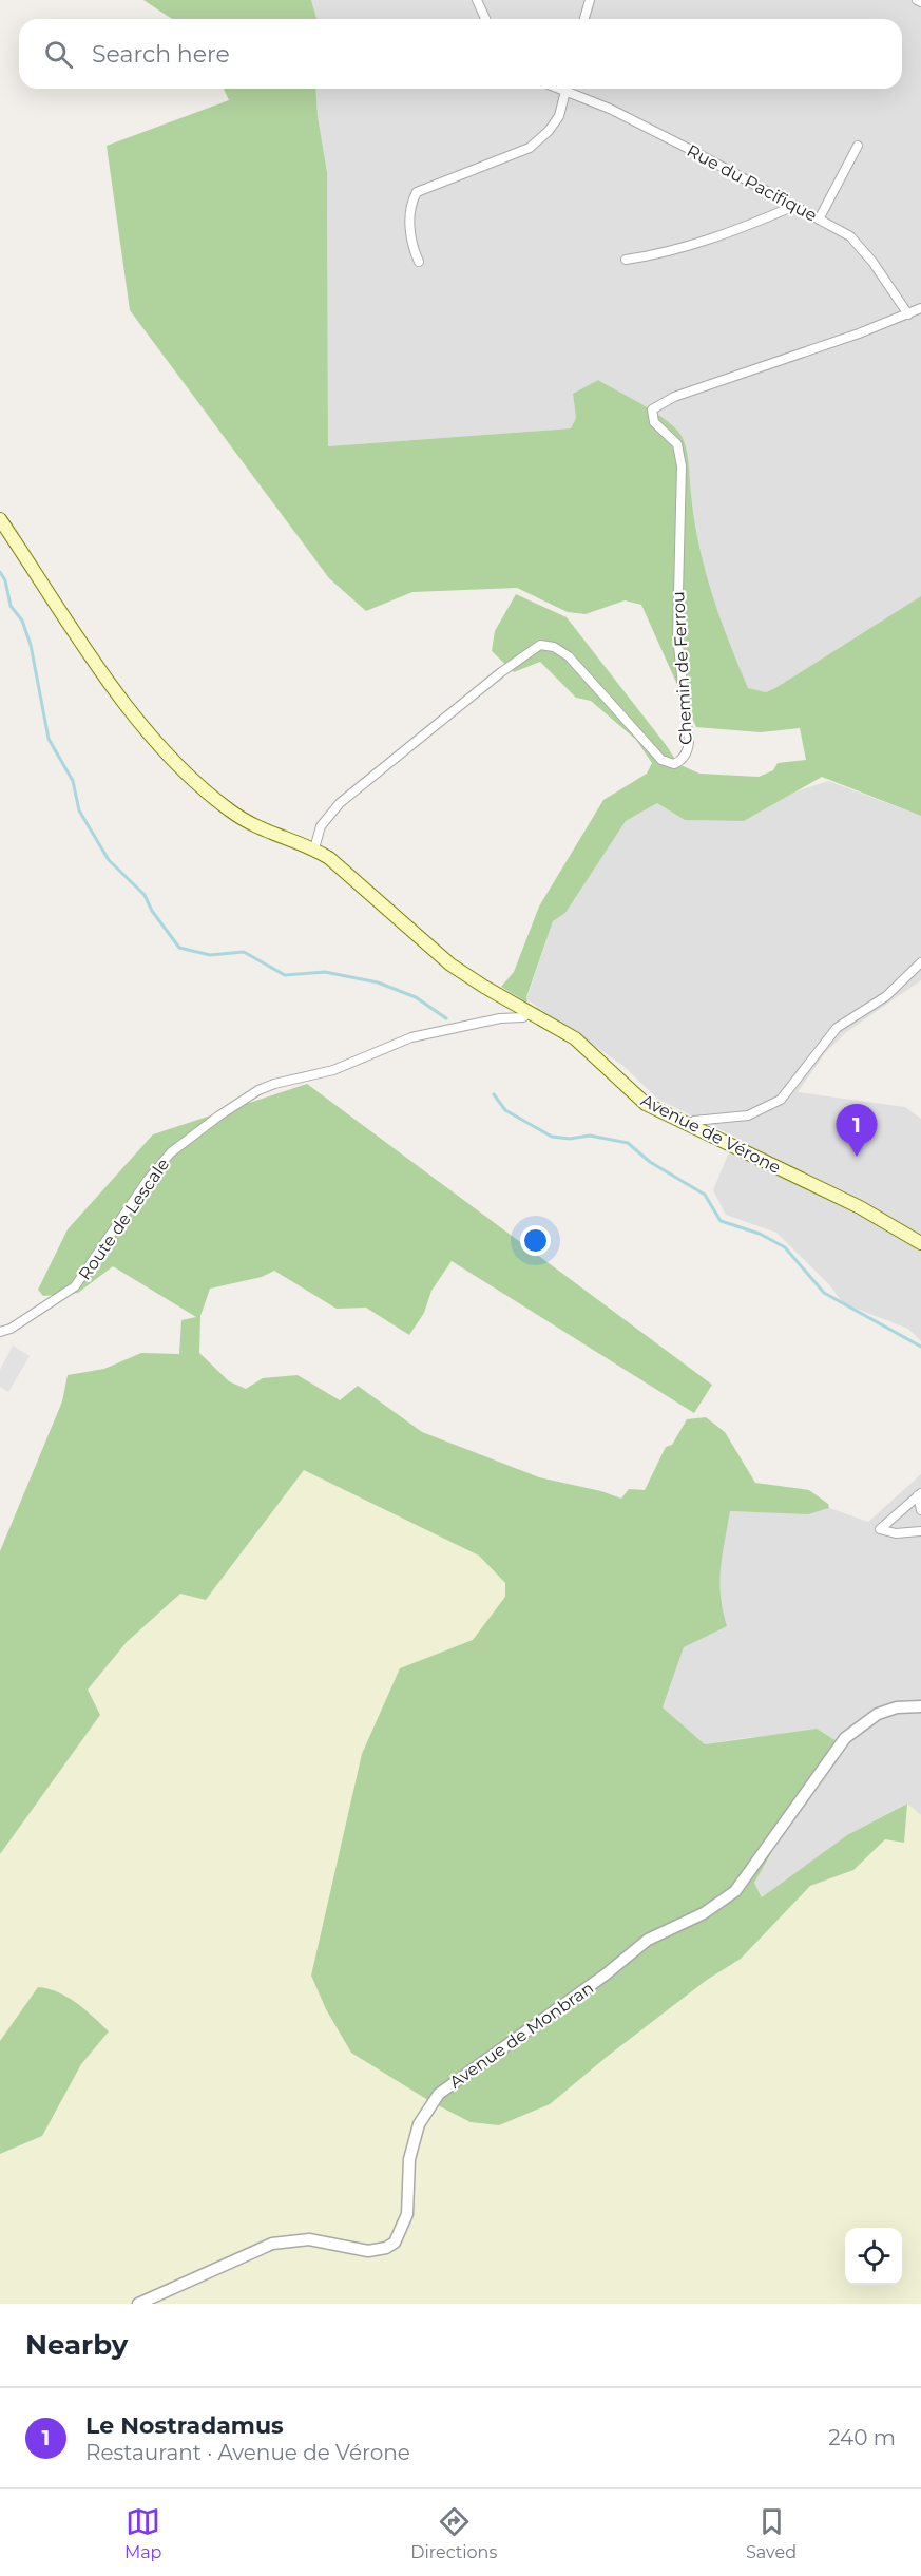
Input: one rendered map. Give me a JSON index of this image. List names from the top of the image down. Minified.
{"streets":{"main road":["Avenue de Vérone"],"street":["Rue du Pacifique","Chemin de Ferrou","Route de Lescale","Avenue de Monbran"]},"crossings":[["Rue du Pacifique","Chemin de Ferrou"],["Chemin de Ferrou","Avenue de Vérone"],["Avenue de Vérone","Route de Lescale"]],"page":{"search":"Search here","pins":"1","heading":"Nearby","list":[{"mark":"1","name":"Le Nostradamus","note":"Restaurant · Avenue de Vérone","value":"240 m"}],"nav":["Map","Directions","Saved"]}}
